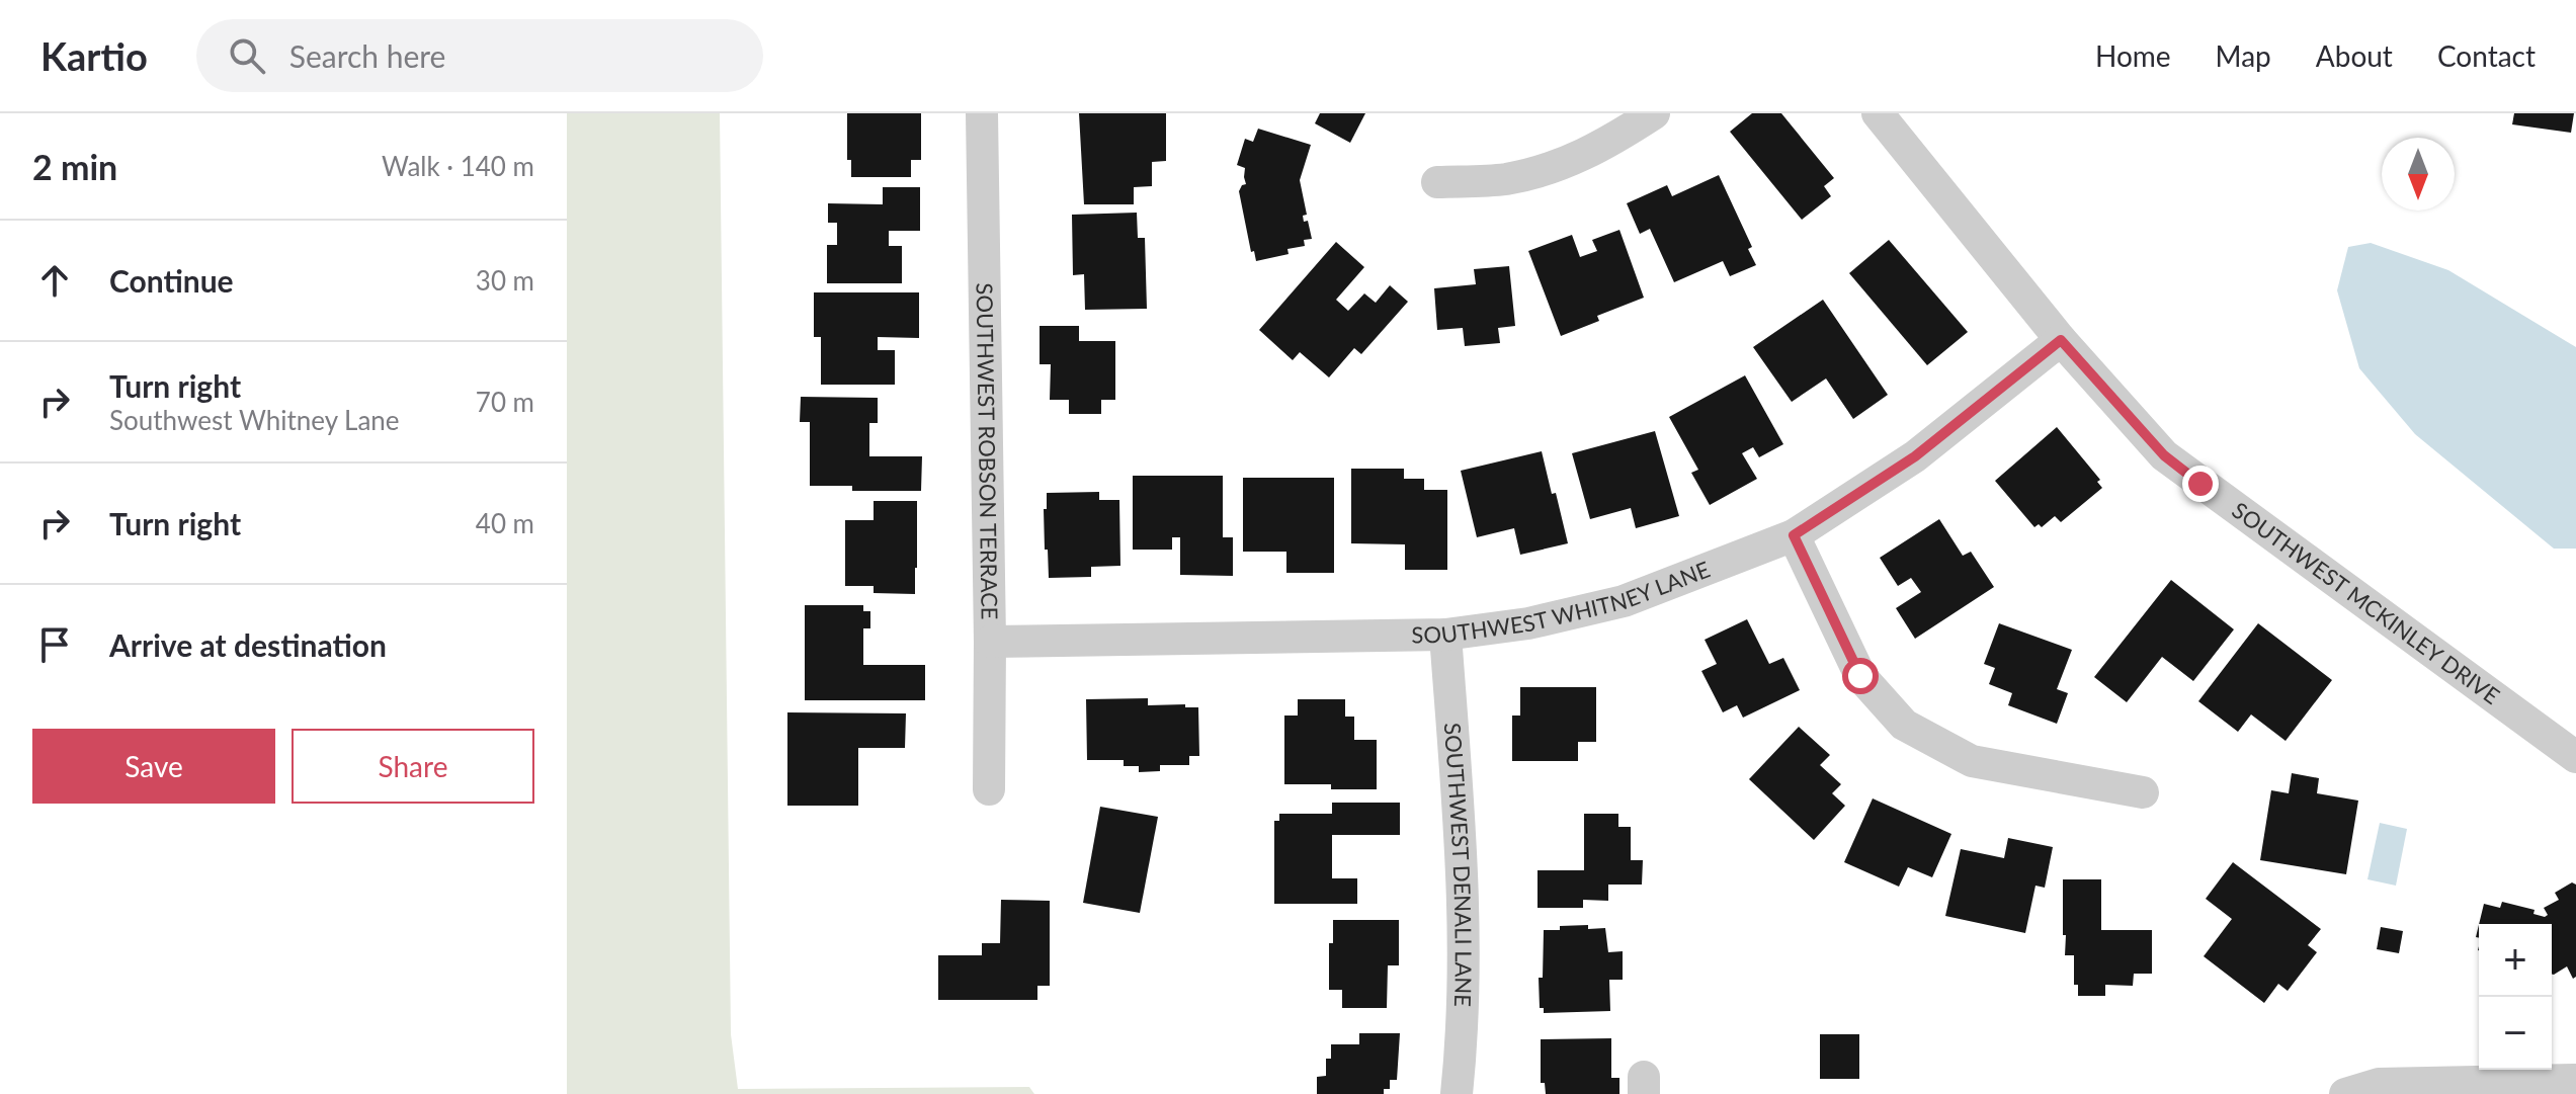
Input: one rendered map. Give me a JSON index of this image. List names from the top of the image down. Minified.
{"streets":{"street":["SOUTHWEST ROBSON TERRACE","SOUTHWEST WHITNEY LANE","SOUTHWEST MCKINLEY DRIVE","SOUTHWEST DENALI LANE"]},"crossings":[["SOUTHWEST ROBSON TERRACE","SOUTHWEST WHITNEY LANE"],["SOUTHWEST WHITNEY LANE","SOUTHWEST MCKINLEY DRIVE"],["SOUTHWEST WHITNEY LANE","SOUTHWEST DENALI LANE"]],"north":"bottom","page":{"header":"Kartio","search":"Search here","nav":["Home","Map","About","Contact"],"heading":["2 min","Walk · 140 m"],"list":[["Continue","30 m"],["Turn right","Southwest Whitney Lane","70 m"],["Turn right","40 m"],"Arrive at destination"],"buttons":["Save","Share"],"map_buttons":["+","−"]}}
